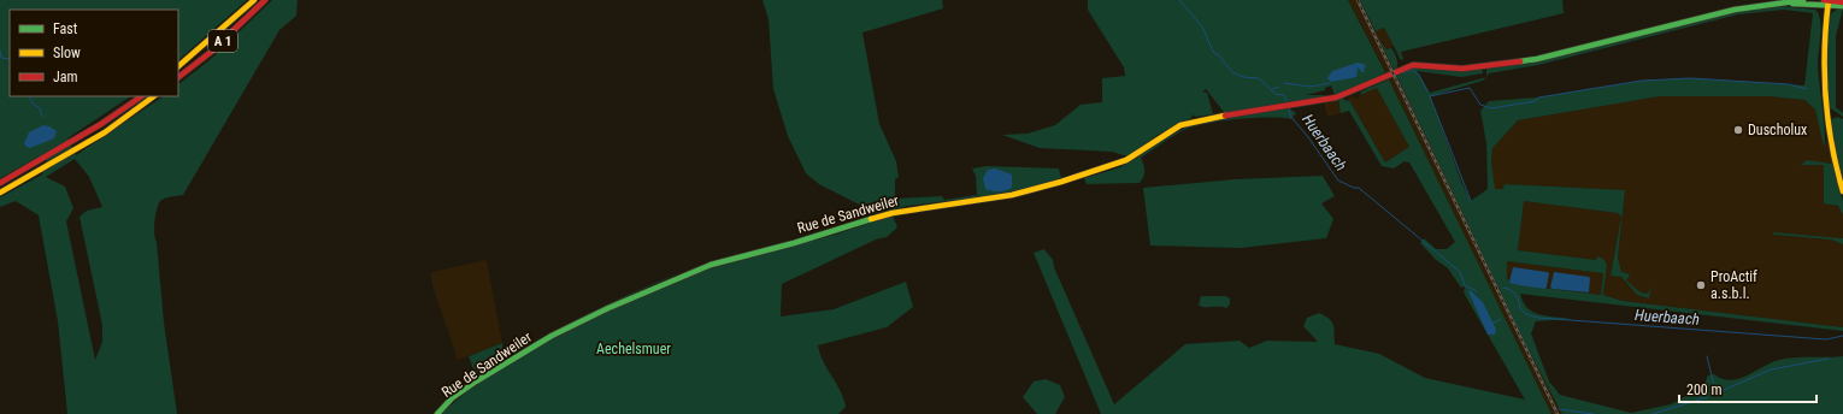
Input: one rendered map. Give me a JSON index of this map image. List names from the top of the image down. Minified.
{"streets":{"main road":["A 1","Rue de Sandweiler"]},"water":["Huerbaach"],"parks":["Aechelsmuer"],"places":["Duscholux","ProActif a.s.b.l."],"legend":["Fast","Slow","Jam"],"scale_bar":"200 m"}
